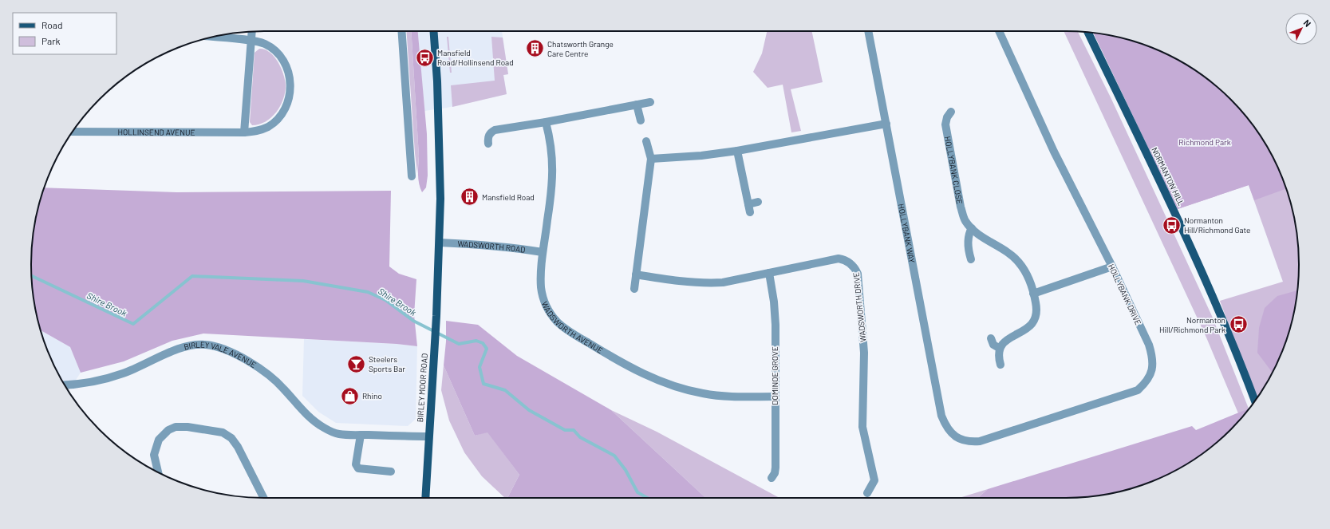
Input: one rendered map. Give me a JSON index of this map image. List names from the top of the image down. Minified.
{"streets":{"main road":["NORMANTON HILL","BIRLEY MOOR ROAD"],"street":["HOLLINSEND AVENUE","HOLLYBANK CLOSE","HOLLYBANK WAY","WADSWORTH ROAD","HOLLYBANK DRIVE","WADSWORTH DRIVE","WADSWORTH AVENUE","BIRLEY VALE AVENUE","DOMINOE GROVE"]},"crossings":[["HOLLYBANK WAY","HOLLYBANK DRIVE"],["WADSWORTH ROAD","WADSWORTH AVENUE"],["WADSWORTH ROAD","BIRLEY MOOR ROAD"],["WADSWORTH DRIVE","DOMINOE GROVE"],["WADSWORTH AVENUE","DOMINOE GROVE"],["BIRLEY VALE AVENUE","BIRLEY MOOR ROAD"]],"water":["Shire Brook"],"parks":["Richmond Park"],"places":{"building":["Chatsworth Grange Care Centre","Mansfield Road"],"bus stop":["Mansfield Road/Hollinsend Road","Normanton Hill/Richmond Gate","Normanton Hill/Richmond Park"],"bar":["Steelers Sports Bar"],"shop":["Rhino"]},"legend":["Road","Park"],"north":"top right"}
